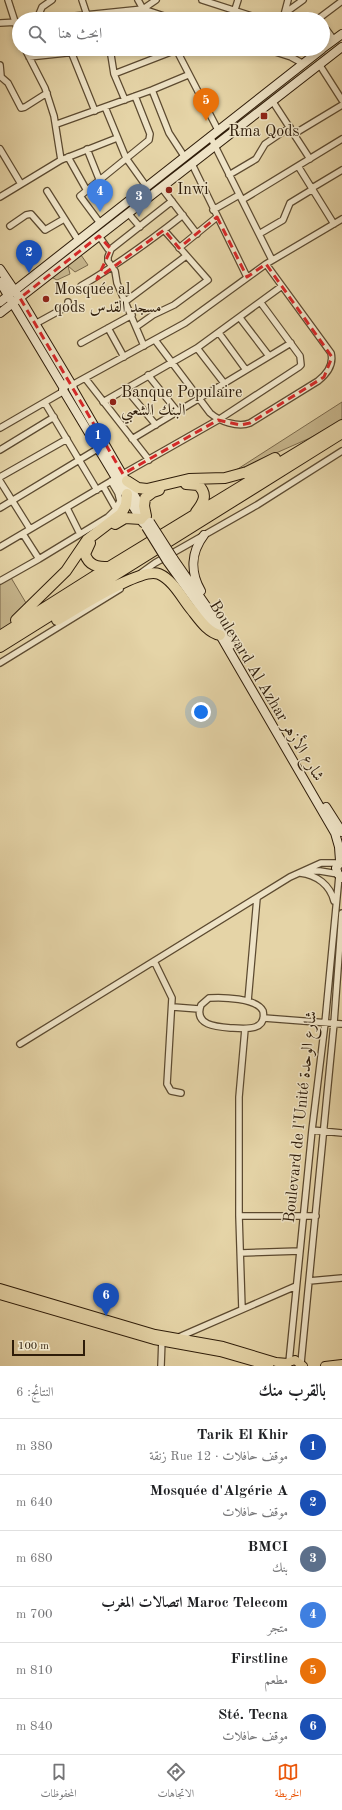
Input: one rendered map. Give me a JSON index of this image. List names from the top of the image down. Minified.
{"streets":{"main road":["Boulevard Al Azhar شارع الأزهر"],"street":["Boulevard de l'Unité شارع الوحدة"]},"crossings":[["Boulevard Al Azhar شارع الأزهر","Boulevard de l'Unité شارع الوحدة"]],"places":{"transit":["Rma Qods"],"other":["Inwi","Mosquée al qods مسجد القدس","Banque Populaire البنك الشعبي"]},"scale_bar":"100 m","page":{"search":"ابحث هنا","pins":["5","4","3","2","1","6"],"scale":"100 m","heading":["بالقرب منك","النتائج: 6"],"list":[{"mark":"1","name":"Tarik El Khir","note":"موقف حافلات · Rue 12 زنقة","value":"380 m"},{"mark":"2","name":"Mosquée d'Algérie A","note":"موقف حافلات","value":"640 m"},{"mark":"3","name":"BMCI","note":"بنك","value":"680 m"},{"mark":"4","name":"Maroc Telecom اتصالات المغرب","note":"متجر","value":"700 m"},{"mark":"5","name":"Firstline","note":"مطعم","value":"810 m"},{"mark":"6","name":"Sté. Tecna","note":"موقف حافلات","value":"840 m"}],"nav":["الخريطة","الاتجاهات","المحفوظات"]}}
